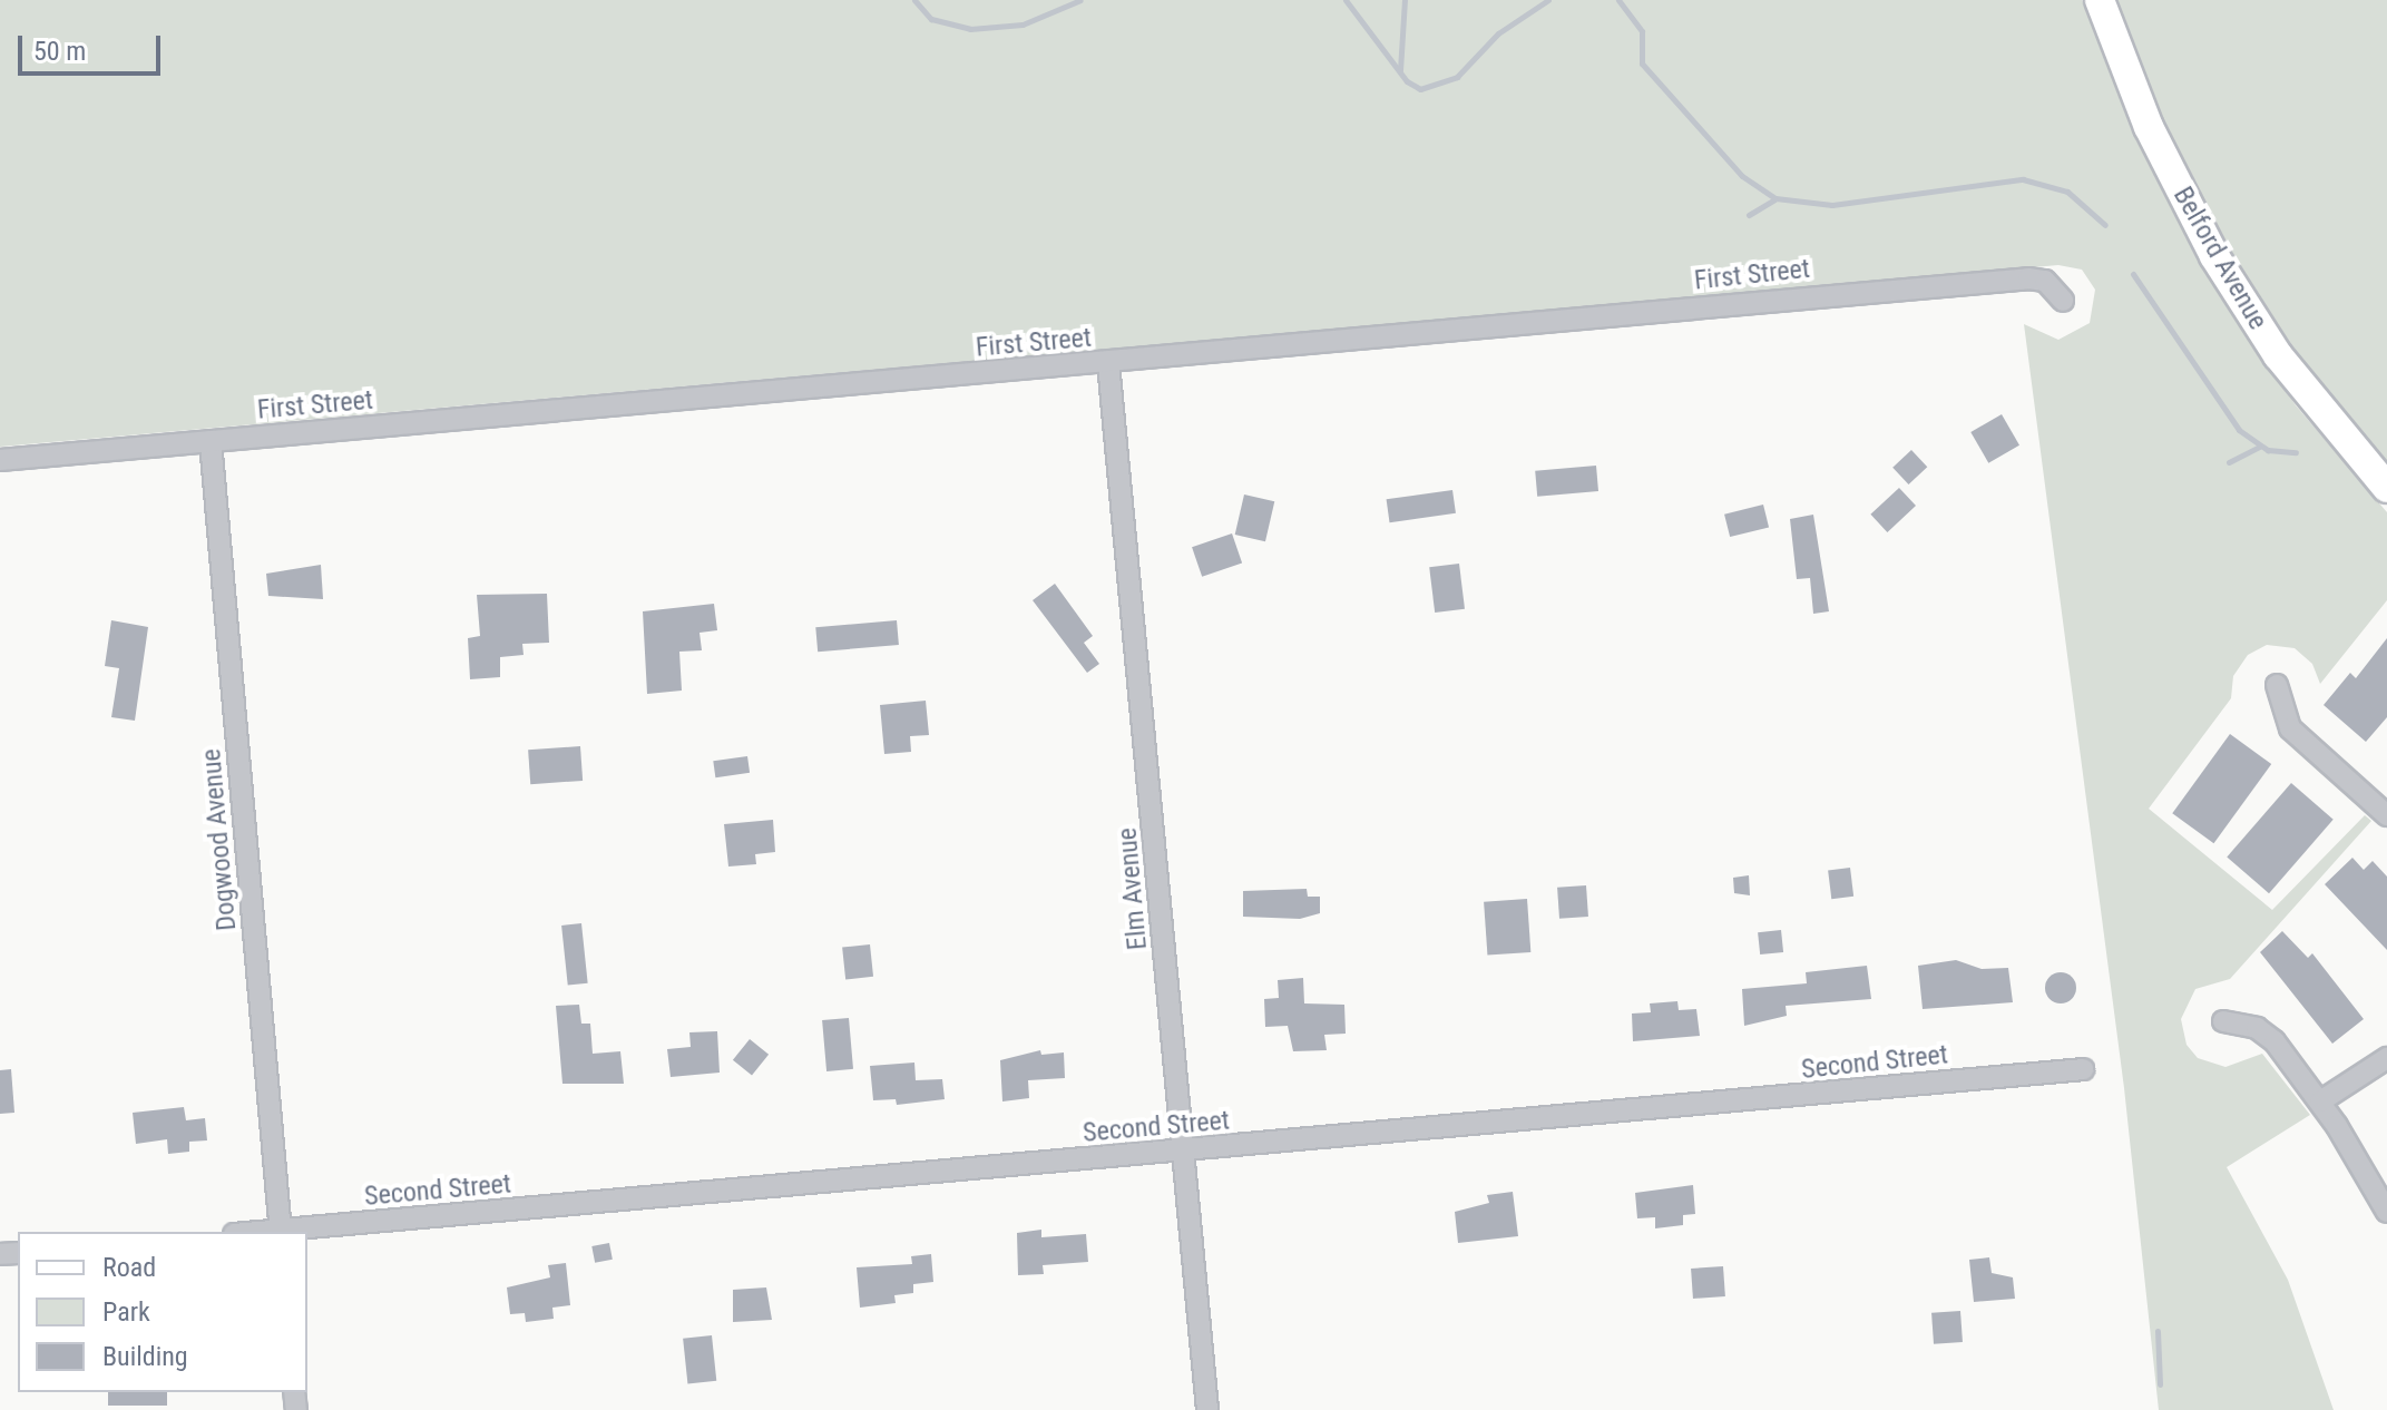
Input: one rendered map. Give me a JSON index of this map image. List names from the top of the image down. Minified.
{"streets":{"main road":["Belford Avenue"],"street":["First Street","Dogwood Avenue","Elm Avenue","Second Street"]},"crossings":[["First Street","Dogwood Avenue"],["First Street","Elm Avenue"],["Dogwood Avenue","Second Street"],["Elm Avenue","Second Street"]],"legend":["Road","Park","Building"],"scale_bar":"50 m"}
